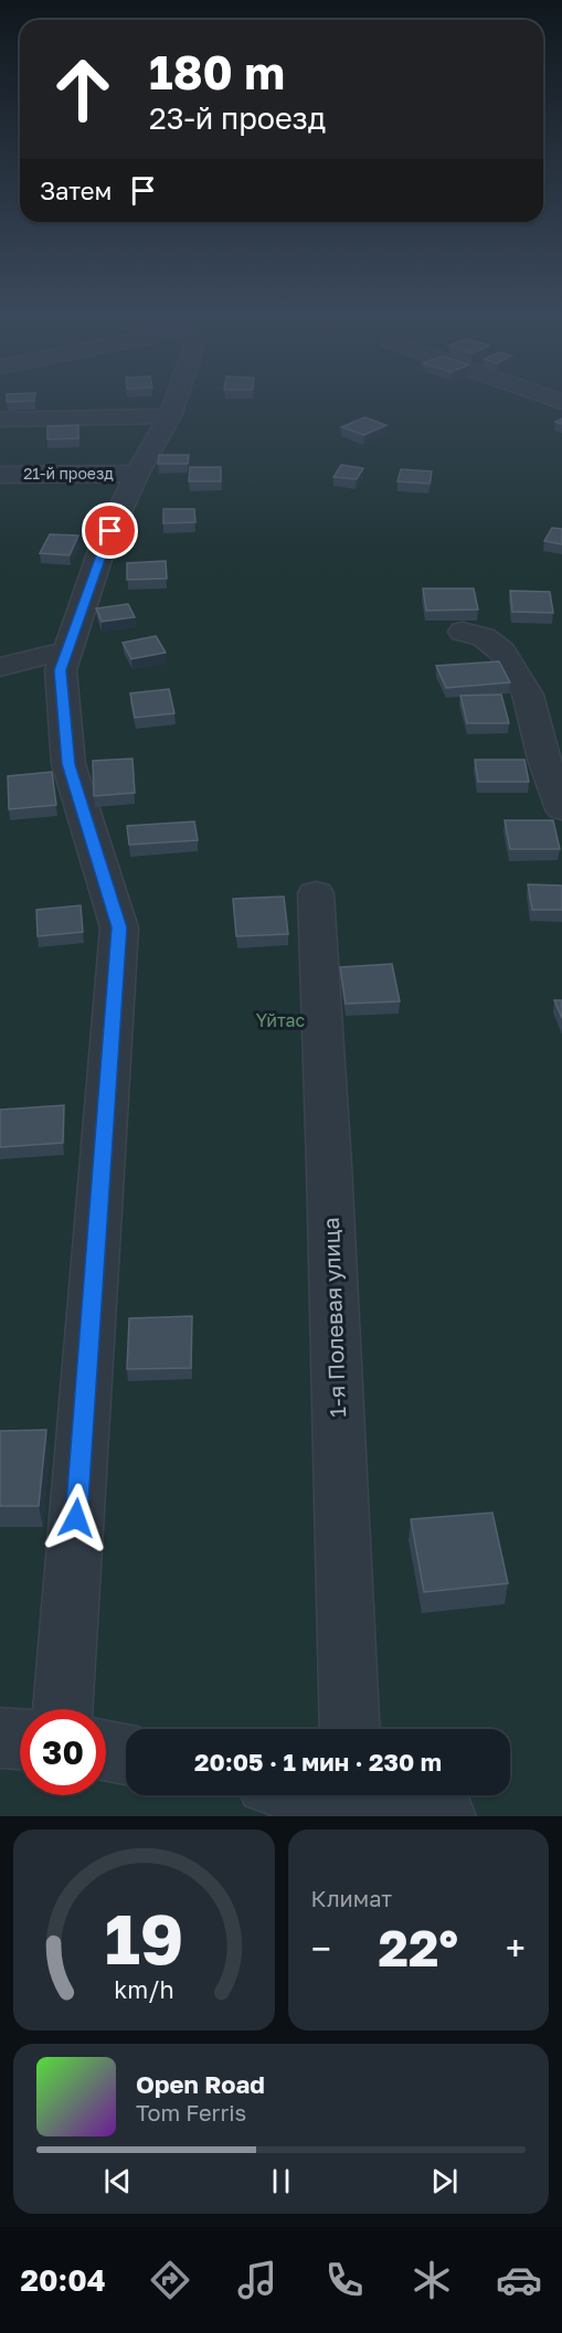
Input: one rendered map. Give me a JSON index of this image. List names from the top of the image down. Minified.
{"streets":{"street":["21-й проезд","1-я Полевая улица"]},"parks":["Үйтас"],"page":{"turn":["180 m","23-й проезд"],"then":"Затем","limit":"30","trip":"20:05 · 1 мин · 230 m","tile":"Климат","heat":["−","22°","+"],"song":["Open Road","Tom Ferris"],"tabs":"20:04","gauge":["19","km/h"]}}
